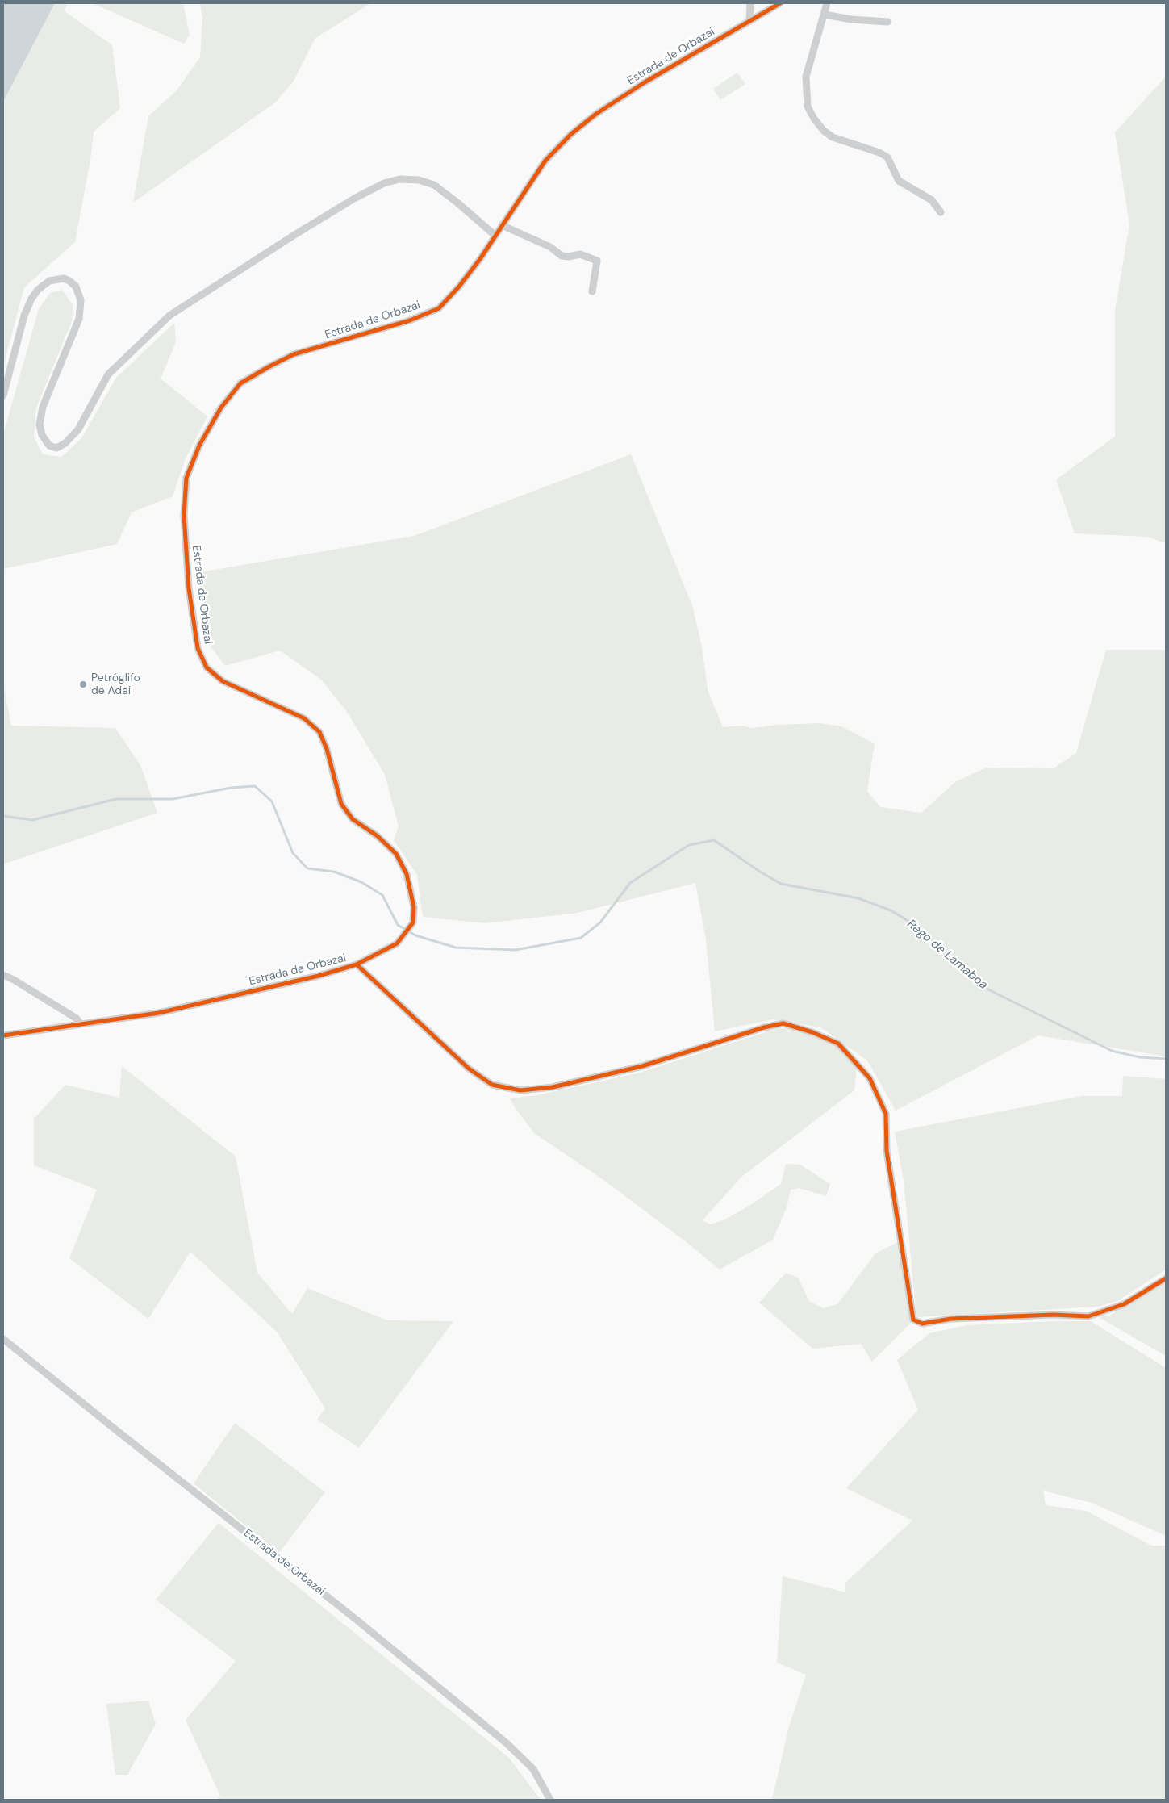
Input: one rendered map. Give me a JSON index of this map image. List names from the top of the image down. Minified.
{"streets":{"street":["Estrada de Orbazai"]},"water":["Rego de Lamaboa"],"places":["Petróglifo de Adai"]}
